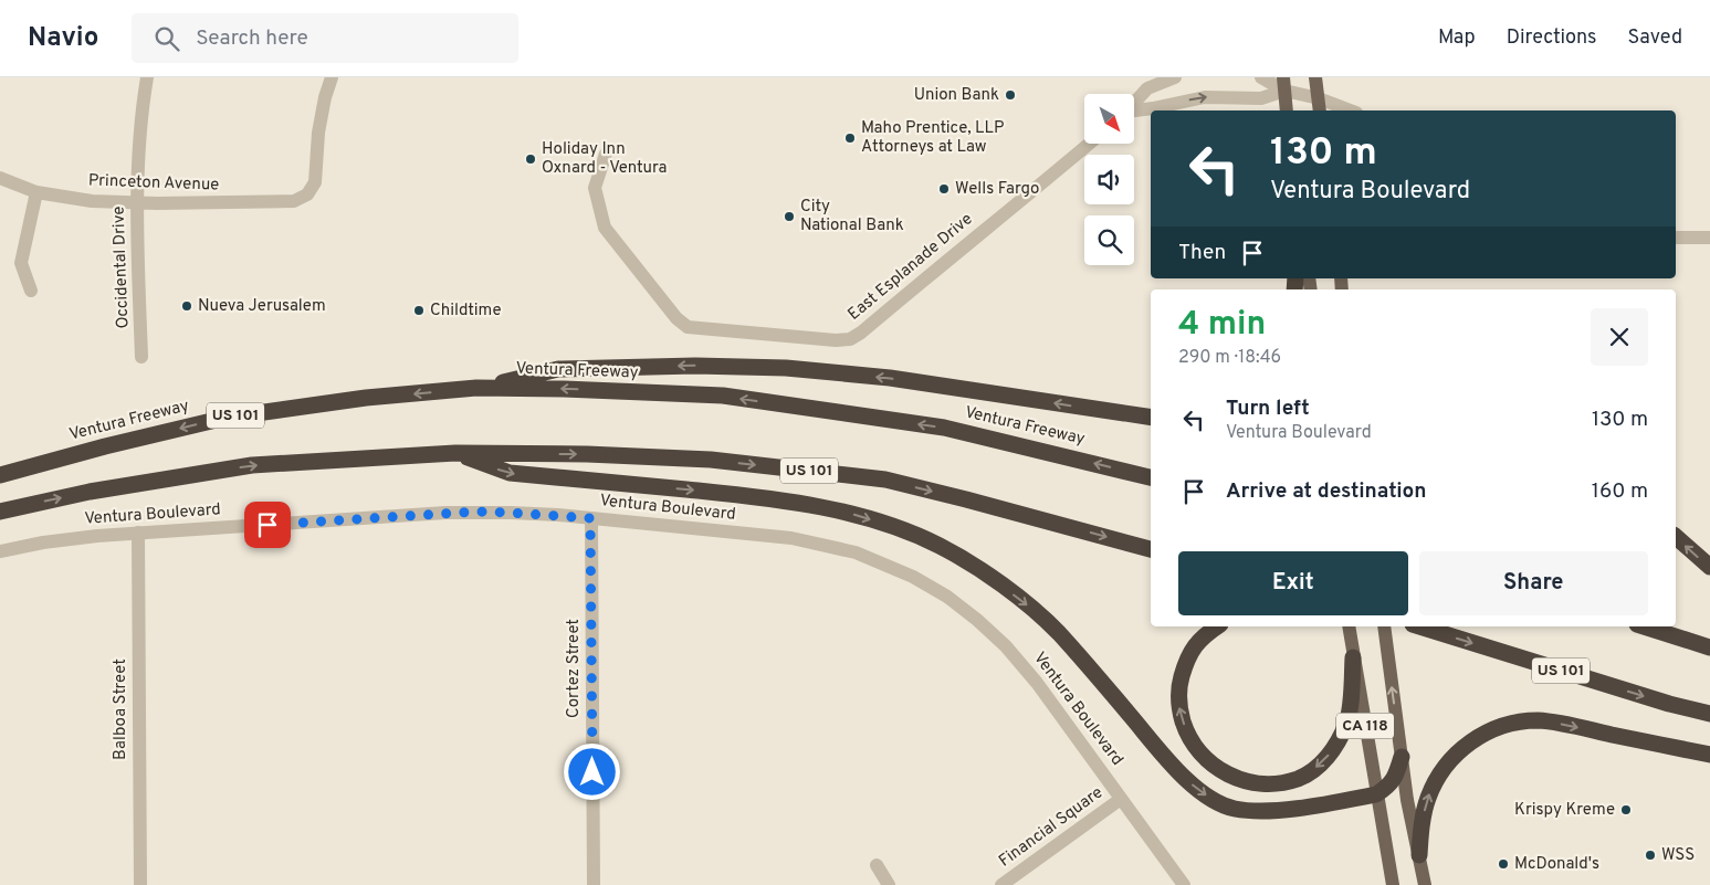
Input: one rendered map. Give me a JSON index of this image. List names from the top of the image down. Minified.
{"streets":{"highway":["Ventura Freeway","US 101"],"main road":["CA 118"],"street":["Princeton Avenue","Occidental Drive","East Esplanade Drive","Ventura Boulevard","Cortez Street","Balboa Street","Financial Square"]},"crossings":[["Princeton Avenue","Occidental Drive"],["Ventura Boulevard","Cortez Street"],["Ventura Boulevard","Balboa Street"],["Ventura Boulevard","Financial Square"]],"places":["Union Bank","Maho Prentice, LLP Attorneys at Law","Holiday Inn Oxnard - Ventura","Wells Fargo","City National Bank","Nueva Jerusalem","Childtime","Krispy Kreme","WSS","McDonald's"],"north":"bottom right","page":{"header":"Navio","search":"Search here","nav":["Map","Directions","Saved"],"turn":["130 m","Ventura Boulevard"],"then":"Then","heading":["4 min","290 m · 18:46"],"list":[{"name":"Turn left","note":"Ventura Boulevard","value":"130 m"},{"name":"Arrive at destination","value":"160 m"}],"buttons":["Exit","Share"]}}
